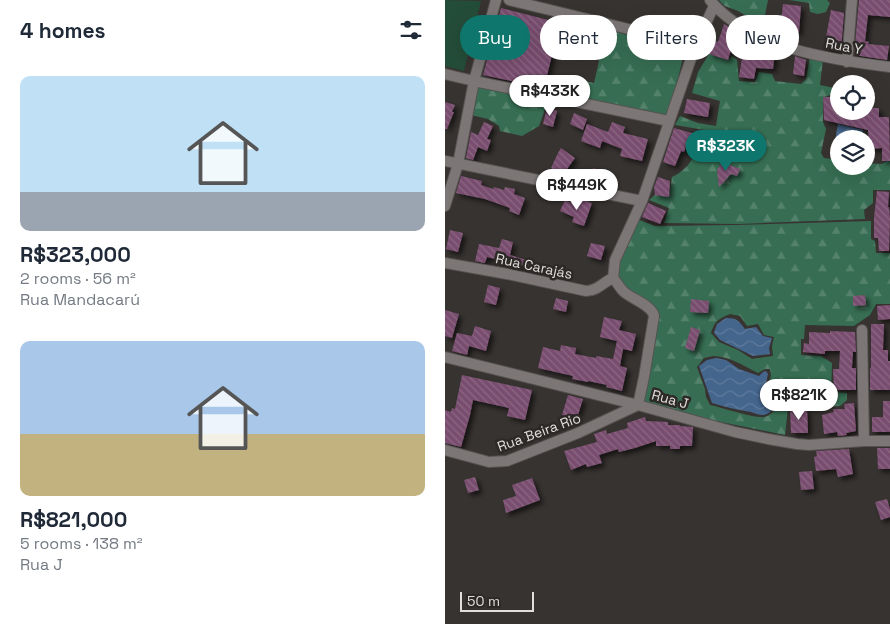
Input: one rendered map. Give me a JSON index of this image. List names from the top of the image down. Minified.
{"streets":{"street":["Rua Y","Rua Carajás","Rua J","Rua Beira Rio"]},"crossings":[["Rua J","Rua Beira Rio"]],"scale_bar":"50 m","page":{"heading":"4 homes","chip":["Buy","Rent","Filters","New"],"list":[{"name":"R$323,000","note":"2 rooms · 56 m² · Rua Mandacarú"},{"name":"R$821,000","note":"5 rooms · 138 m² · Rua J"}],"price":["R$433K","R$323K","R$449K","R$821K"],"scale":"50 m"}}
